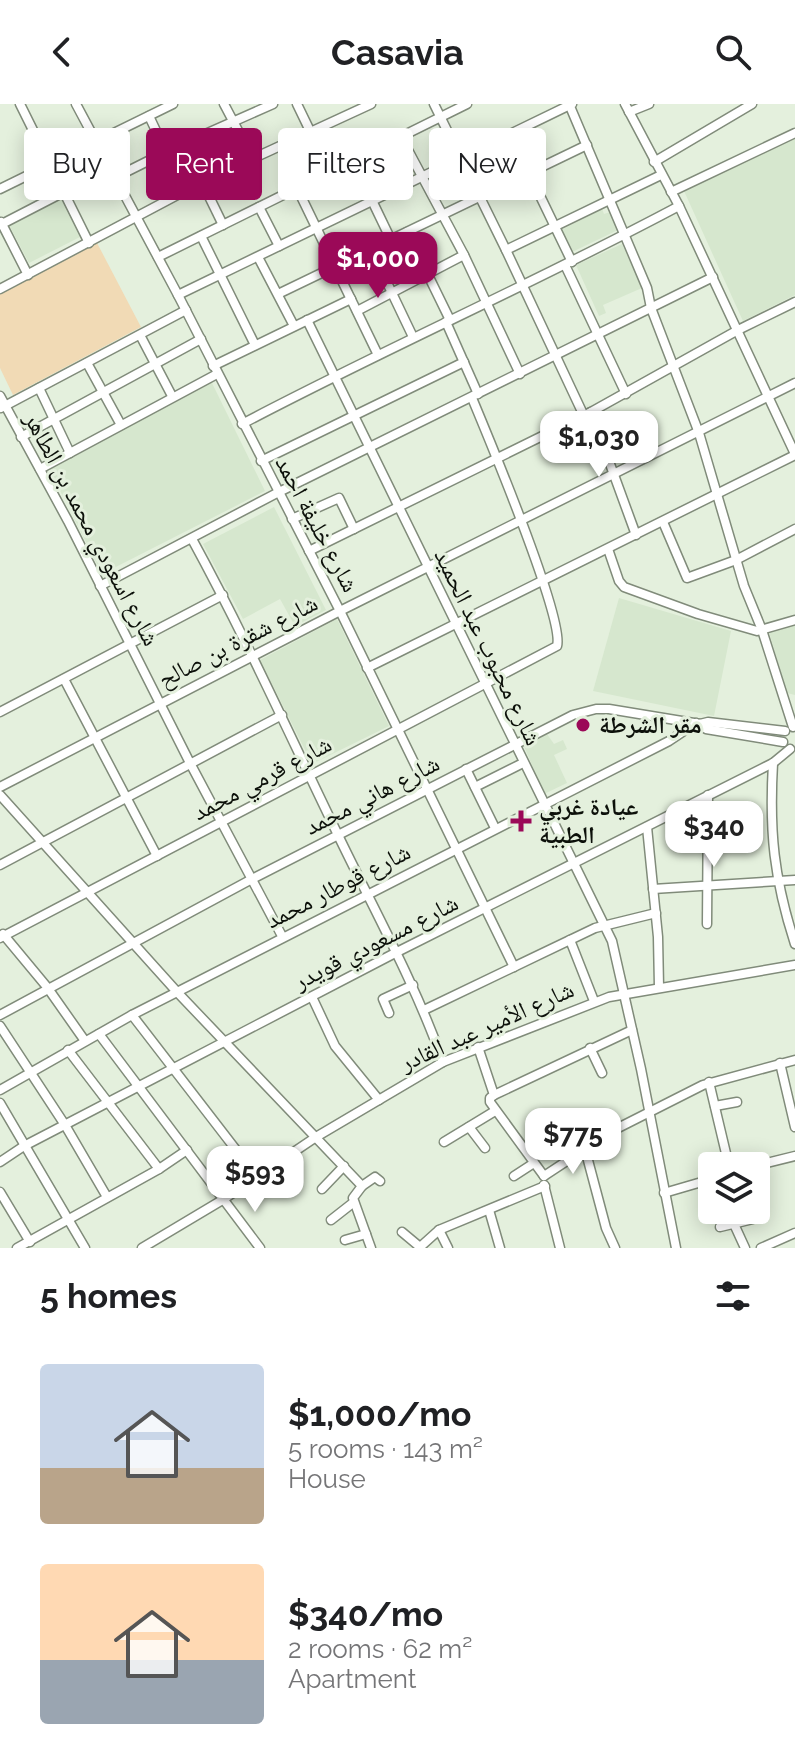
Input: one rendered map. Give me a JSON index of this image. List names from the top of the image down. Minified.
{"streets":{"street":["شارع خليفة احمد","شارع اسعودي محمد بن الطاهر","شارع شقرة بن صالح","شارع محبوب عبد الحميد","شارع قرمي محمد","شارع هاني محمد","شارع قوطار محمد","شارع مسعودي قويدر","شارع الأمير عبد القادر"]},"crossings":[["شارع خليفة احمد","شارع شقرة بن صالح"],["شارع خليفة احمد","شارع قرمي محمد"],["شارع خليفة احمد","شارع هاني محمد"],["شارع خليفة احمد","شارع قوطار محمد"],["شارع خليفة احمد","شارع مسعودي قويدر"],["شارع اسعودي محمد بن الطاهر","شارع شقرة بن صالح"],["شارع اسعودي محمد بن الطاهر","شارع قرمي محمد"],["شارع اسعودي محمد بن الطاهر","شارع هاني محمد"],["شارع اسعودي محمد بن الطاهر","شارع قوطار محمد"],["شارع شقرة بن صالح","شارع محبوب عبد الحميد"],["شارع محبوب عبد الحميد","شارع قرمي محمد"],["شارع محبوب عبد الحميد","شارع هاني محمد"],["شارع محبوب عبد الحميد","شارع قوطار محمد"],["شارع محبوب عبد الحميد","شارع مسعودي قويدر"],["شارع محبوب عبد الحميد","شارع الأمير عبد القادر"],["شارع هاني محمد","شارع قوطار محمد"]],"places":{"other":["مقر الشرطة"],"health":["عيادة غربي الطبية"]},"page":{"header":"Casavia","chip":["Buy","Rent","Filters","New"],"price":["$1,000","$1,030","$340","$775","$593"],"heading":"5 homes","list":[{"name":"$1,000/mo","note":"5 rooms · 143 m² · House"},{"name":"$340/mo","note":"2 rooms · 62 m² · Apartment"}]}}
